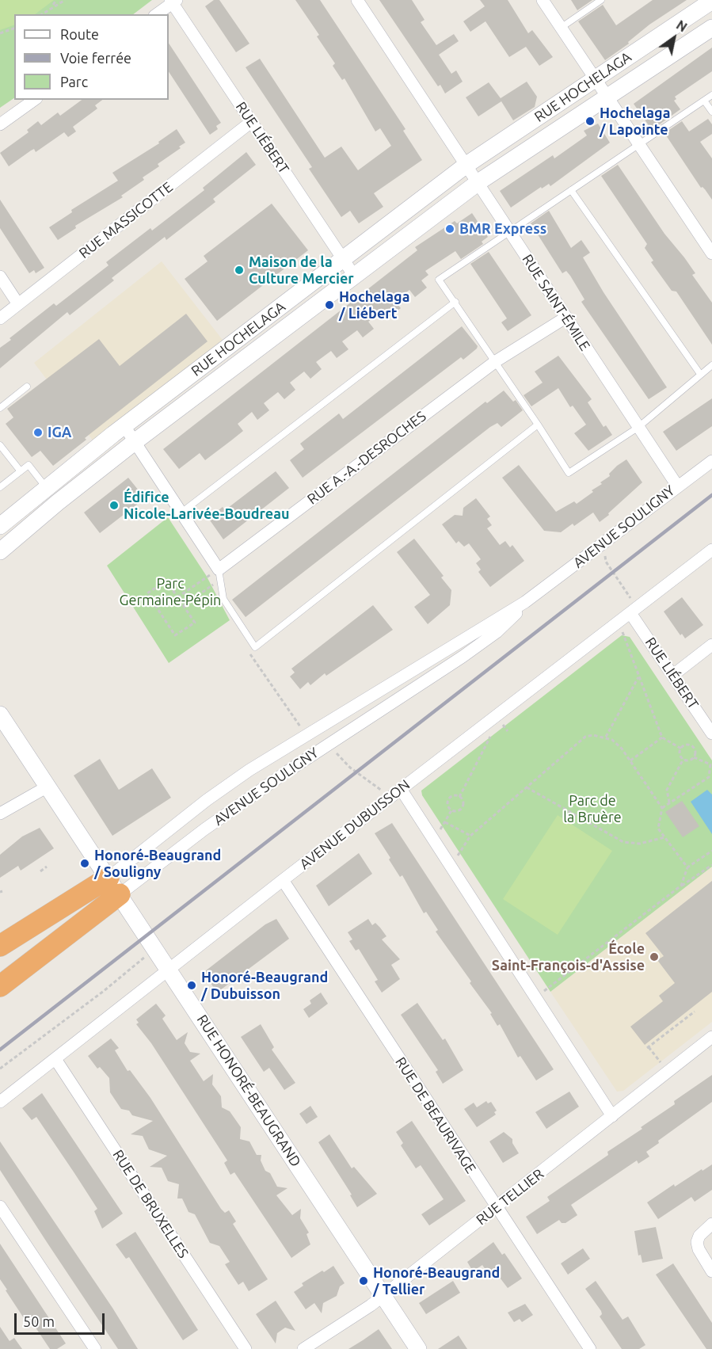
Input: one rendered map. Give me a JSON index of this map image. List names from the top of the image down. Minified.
{"streets":{"highway":["AVENUE SOULIGNY"],"main road":["RUE HOCHELAGA","RUE HONORÉ-BEAUGRAND"],"street":["RUE LIÉBERT","RUE MASSICOTTE","RUE SAINT-ÉMILE","RUE A.-A.-DESROCHES","AVENUE DUBUISSON","RUE DE BEAURIVAGE","RUE TELLIER","RUE DE BRUXELLES"]},"crossings":[["RUE HOCHELAGA","RUE LIÉBERT"],["RUE HOCHELAGA","RUE SAINT-ÉMILE"],["RUE LIÉBERT","RUE MASSICOTTE"],["RUE LIÉBERT","AVENUE DUBUISSON"],["RUE SAINT-ÉMILE","RUE A.-A.-DESROCHES"],["RUE SAINT-ÉMILE","AVENUE SOULIGNY"],["AVENUE SOULIGNY","RUE HONORÉ-BEAUGRAND"],["AVENUE DUBUISSON","RUE HONORÉ-BEAUGRAND"],["AVENUE DUBUISSON","RUE DE BEAURIVAGE"],["AVENUE DUBUISSON","RUE DE BRUXELLES"],["RUE HONORÉ-BEAUGRAND","RUE TELLIER"],["RUE DE BEAURIVAGE","RUE TELLIER"]],"parks":["Parc Germaine-Pépin","Parc de la Bruère"],"places":["Hochelaga / Lapointe","BMR Express","Maison de la Culture Mercier","Hochelaga / Liébert","IGA","Édifice Nicole-Larivée-Boudreau","Honoré-Beaugrand / Souligny","École Saint-François-d'Assise","Honoré-Beaugrand / Dubuisson","Honoré-Beaugrand / Tellier"],"legend":["Route","Voie ferrée","Parc"],"scale_bar":"50 m","north":"top right"}
